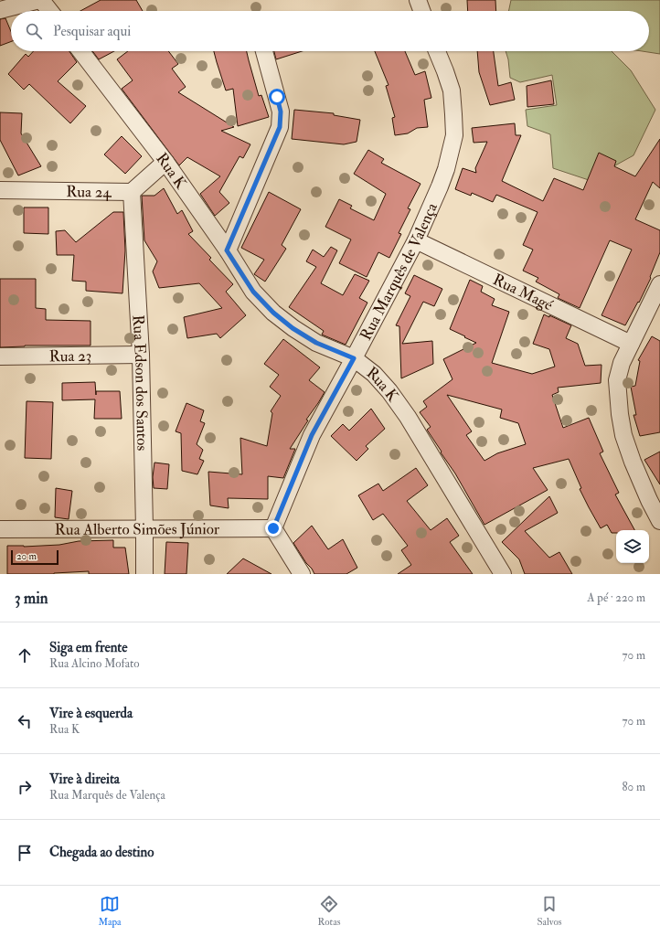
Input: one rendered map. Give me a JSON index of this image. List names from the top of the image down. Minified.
{"streets":{"street":["Rua K","Rua 24","Rua Marquês de Valença","Rua Magé","Rua 23","Rua Edson dos Santos","Rua Alberto Simões Júnior"]},"crossings":[["Rua K","Rua 24"],["Rua K","Rua Marquês de Valença"],["Rua 24","Rua Edson dos Santos"],["Rua Marquês de Valença","Rua Magé"],["Rua Marquês de Valença","Rua Alberto Simões Júnior"],["Rua 23","Rua Edson dos Santos"],["Rua Edson dos Santos","Rua Alberto Simões Júnior"]],"scale_bar":"20 m","page":{"search":"Pesquisar aqui","scale":"20 m","heading":["3 min","A pé · 220 m"],"list":[["Siga em frente","Rua Alcino Mofato","70 m"],["Vire à esquerda","Rua K","70 m"],["Vire à direita","Rua Marquês de Valença","80 m"],"Chegada ao destino"],"nav":["Mapa","Rotas","Salvos"]}}
